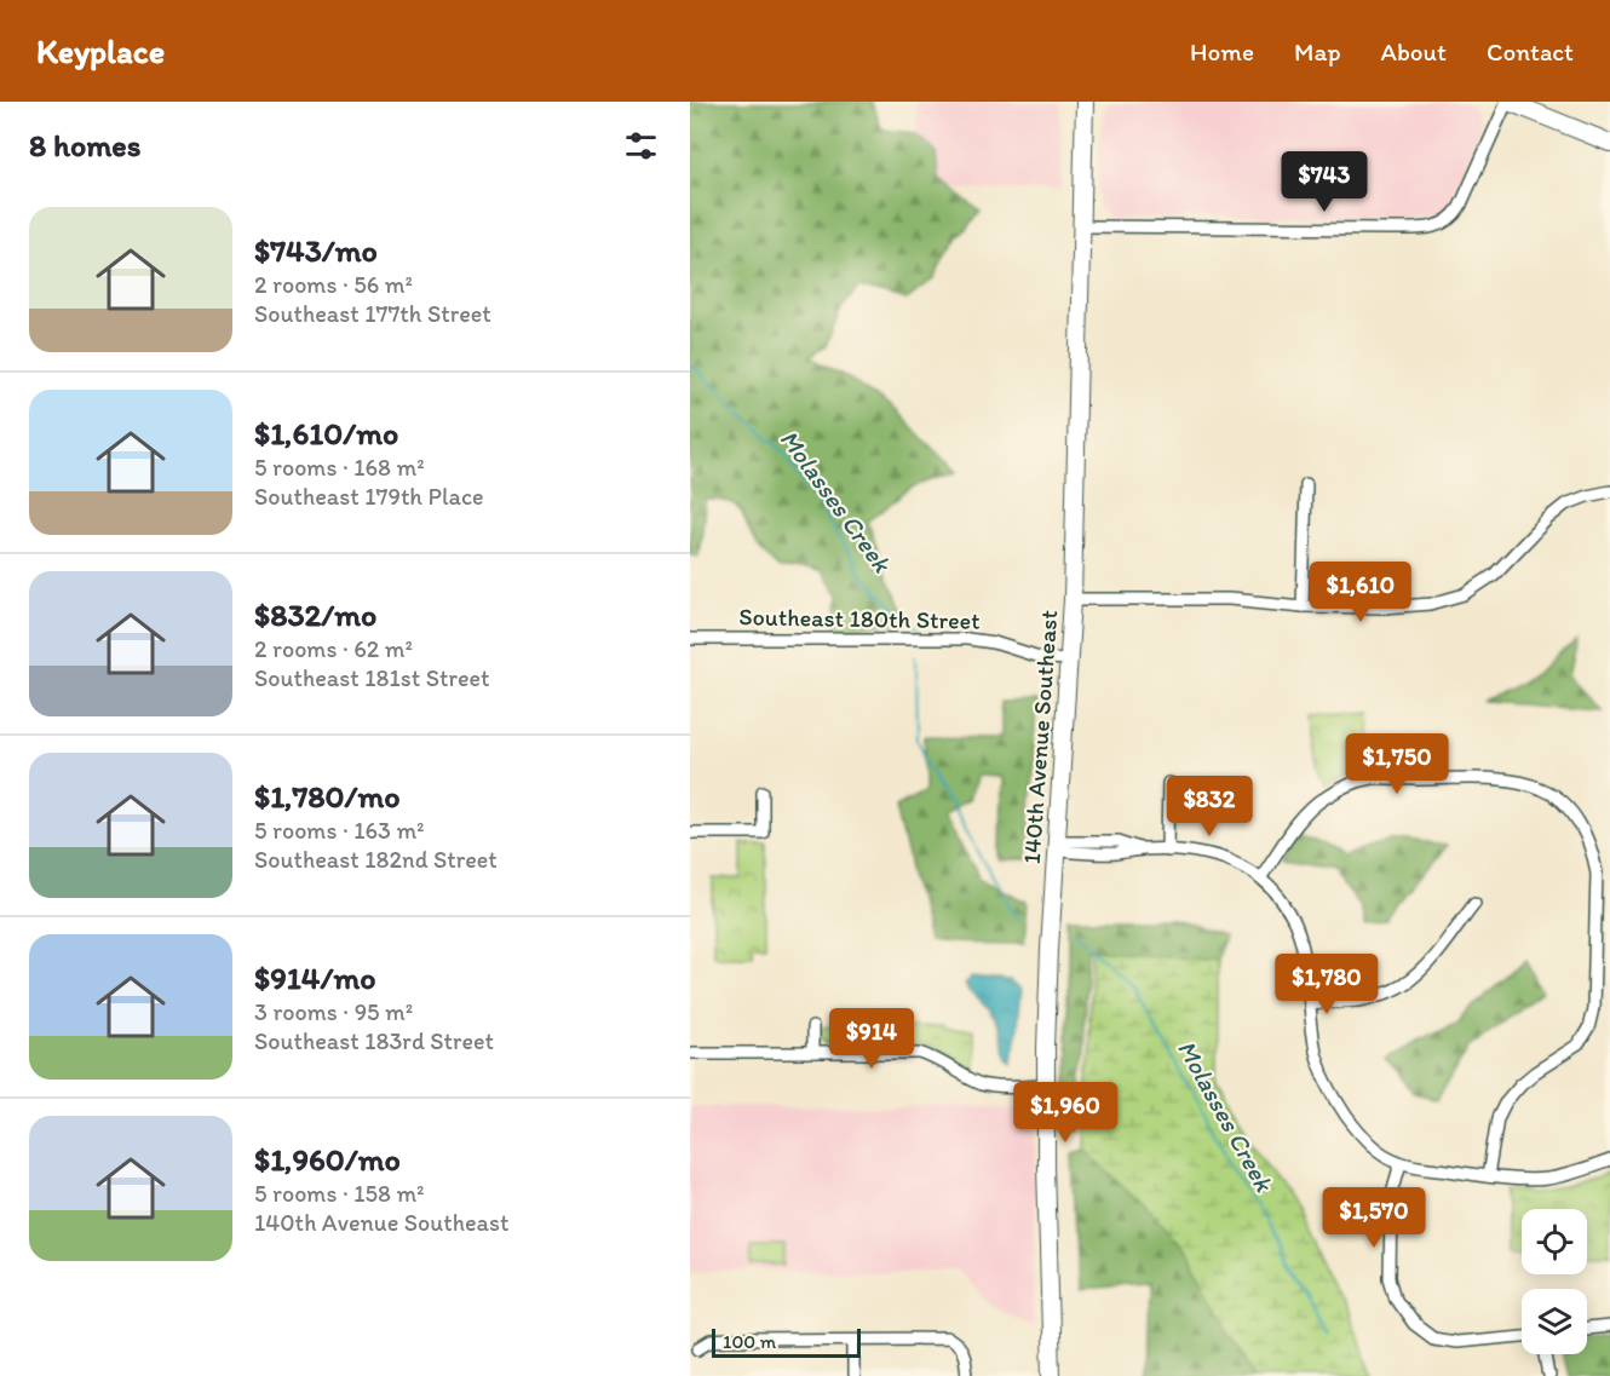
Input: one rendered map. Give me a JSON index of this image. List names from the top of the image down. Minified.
{"streets":{"main road":["140th Avenue Southeast"],"street":["Southeast 180th Street"]},"crossings":[["Southeast 180th Street","140th Avenue Southeast"]],"water":["Molasses Creek"],"scale_bar":"100 m","page":{"header":"Keyplace","nav":["Home","Map","About","Contact"],"heading":"8 homes","price":["$743","$1,610","$1,750","$832","$1,780","$914","$1,960","$1,570"],"list":[{"name":"$743/mo","note":"2 rooms · 56 m² · Southeast 177th Street"},{"name":"$1,610/mo","note":"5 rooms · 168 m² · Southeast 179th Place"},{"name":"$832/mo","note":"2 rooms · 62 m² · Southeast 181st Street"},{"name":"$1,780/mo","note":"5 rooms · 163 m² · Southeast 182nd Street"},{"name":"$914/mo","note":"3 rooms · 95 m² · Southeast 183rd Street"},{"name":"$1,960/mo","note":"5 rooms · 158 m² · 140th Avenue Southeast"}],"scale":"100 m"}}
